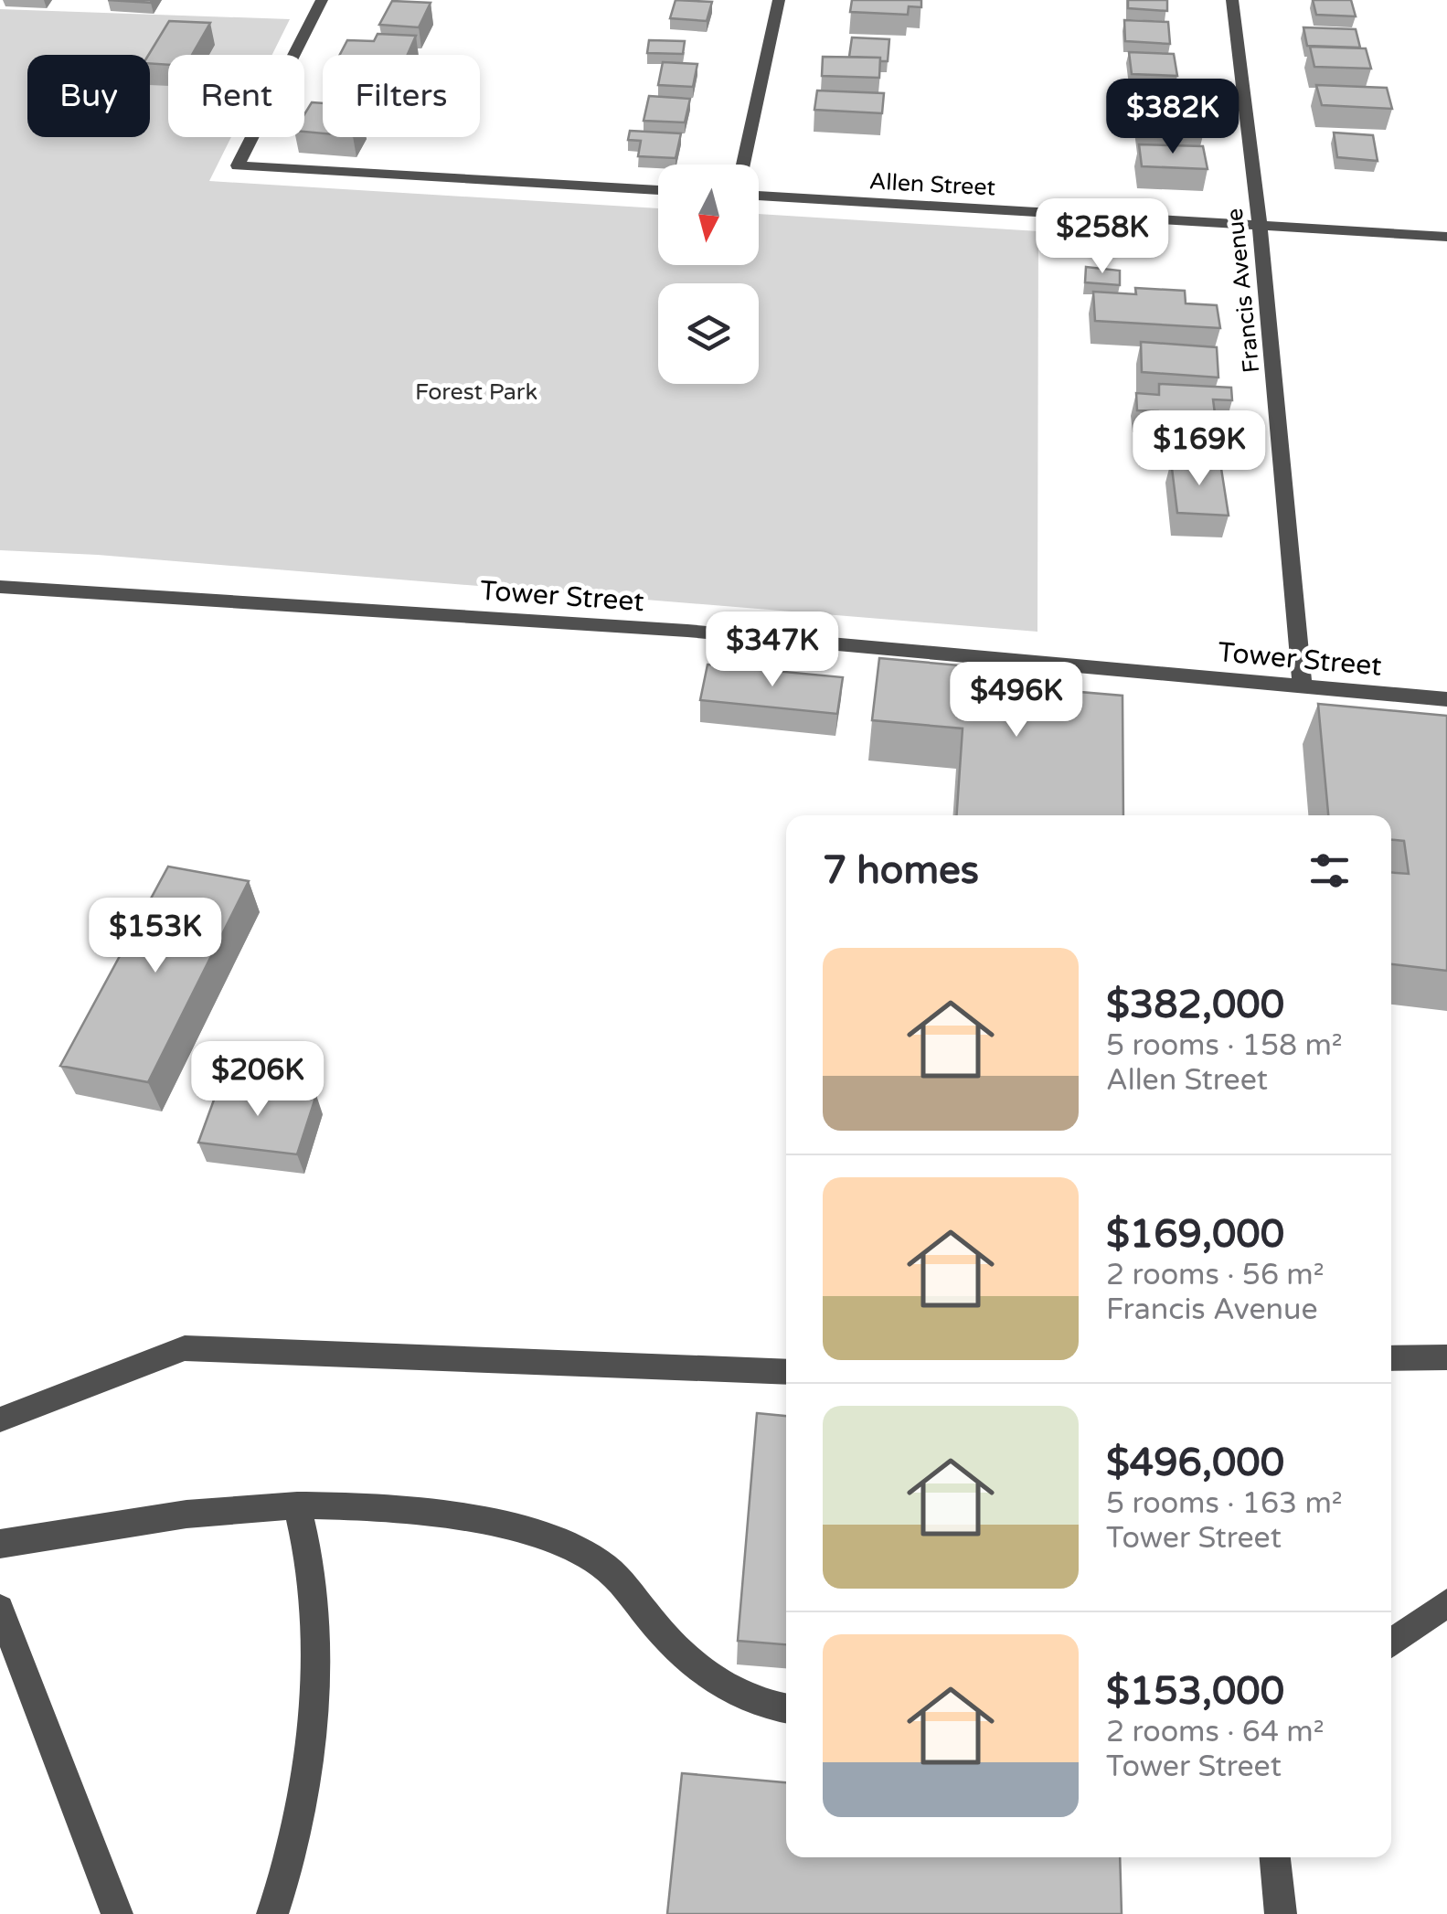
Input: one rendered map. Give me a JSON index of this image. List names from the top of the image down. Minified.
{"streets":{"street":["Allen Street","Francis Avenue","Tower Street"]},"crossings":[["Allen Street","Francis Avenue"],["Francis Avenue","Tower Street"]],"parks":["Forest Park"],"north":"bottom","page":{"chip":["Buy","Rent","Filters"],"price":["$382K","$258K","$169K","$347K","$496K","$153K","$206K"],"heading":"7 homes","list":[{"name":"$382,000","note":"5 rooms · 158 m² · Allen Street"},{"name":"$169,000","note":"2 rooms · 56 m² · Francis Avenue"},{"name":"$496,000","note":"5 rooms · 163 m² · Tower Street"},{"name":"$153,000","note":"2 rooms · 64 m² · Tower Street"}]}}
